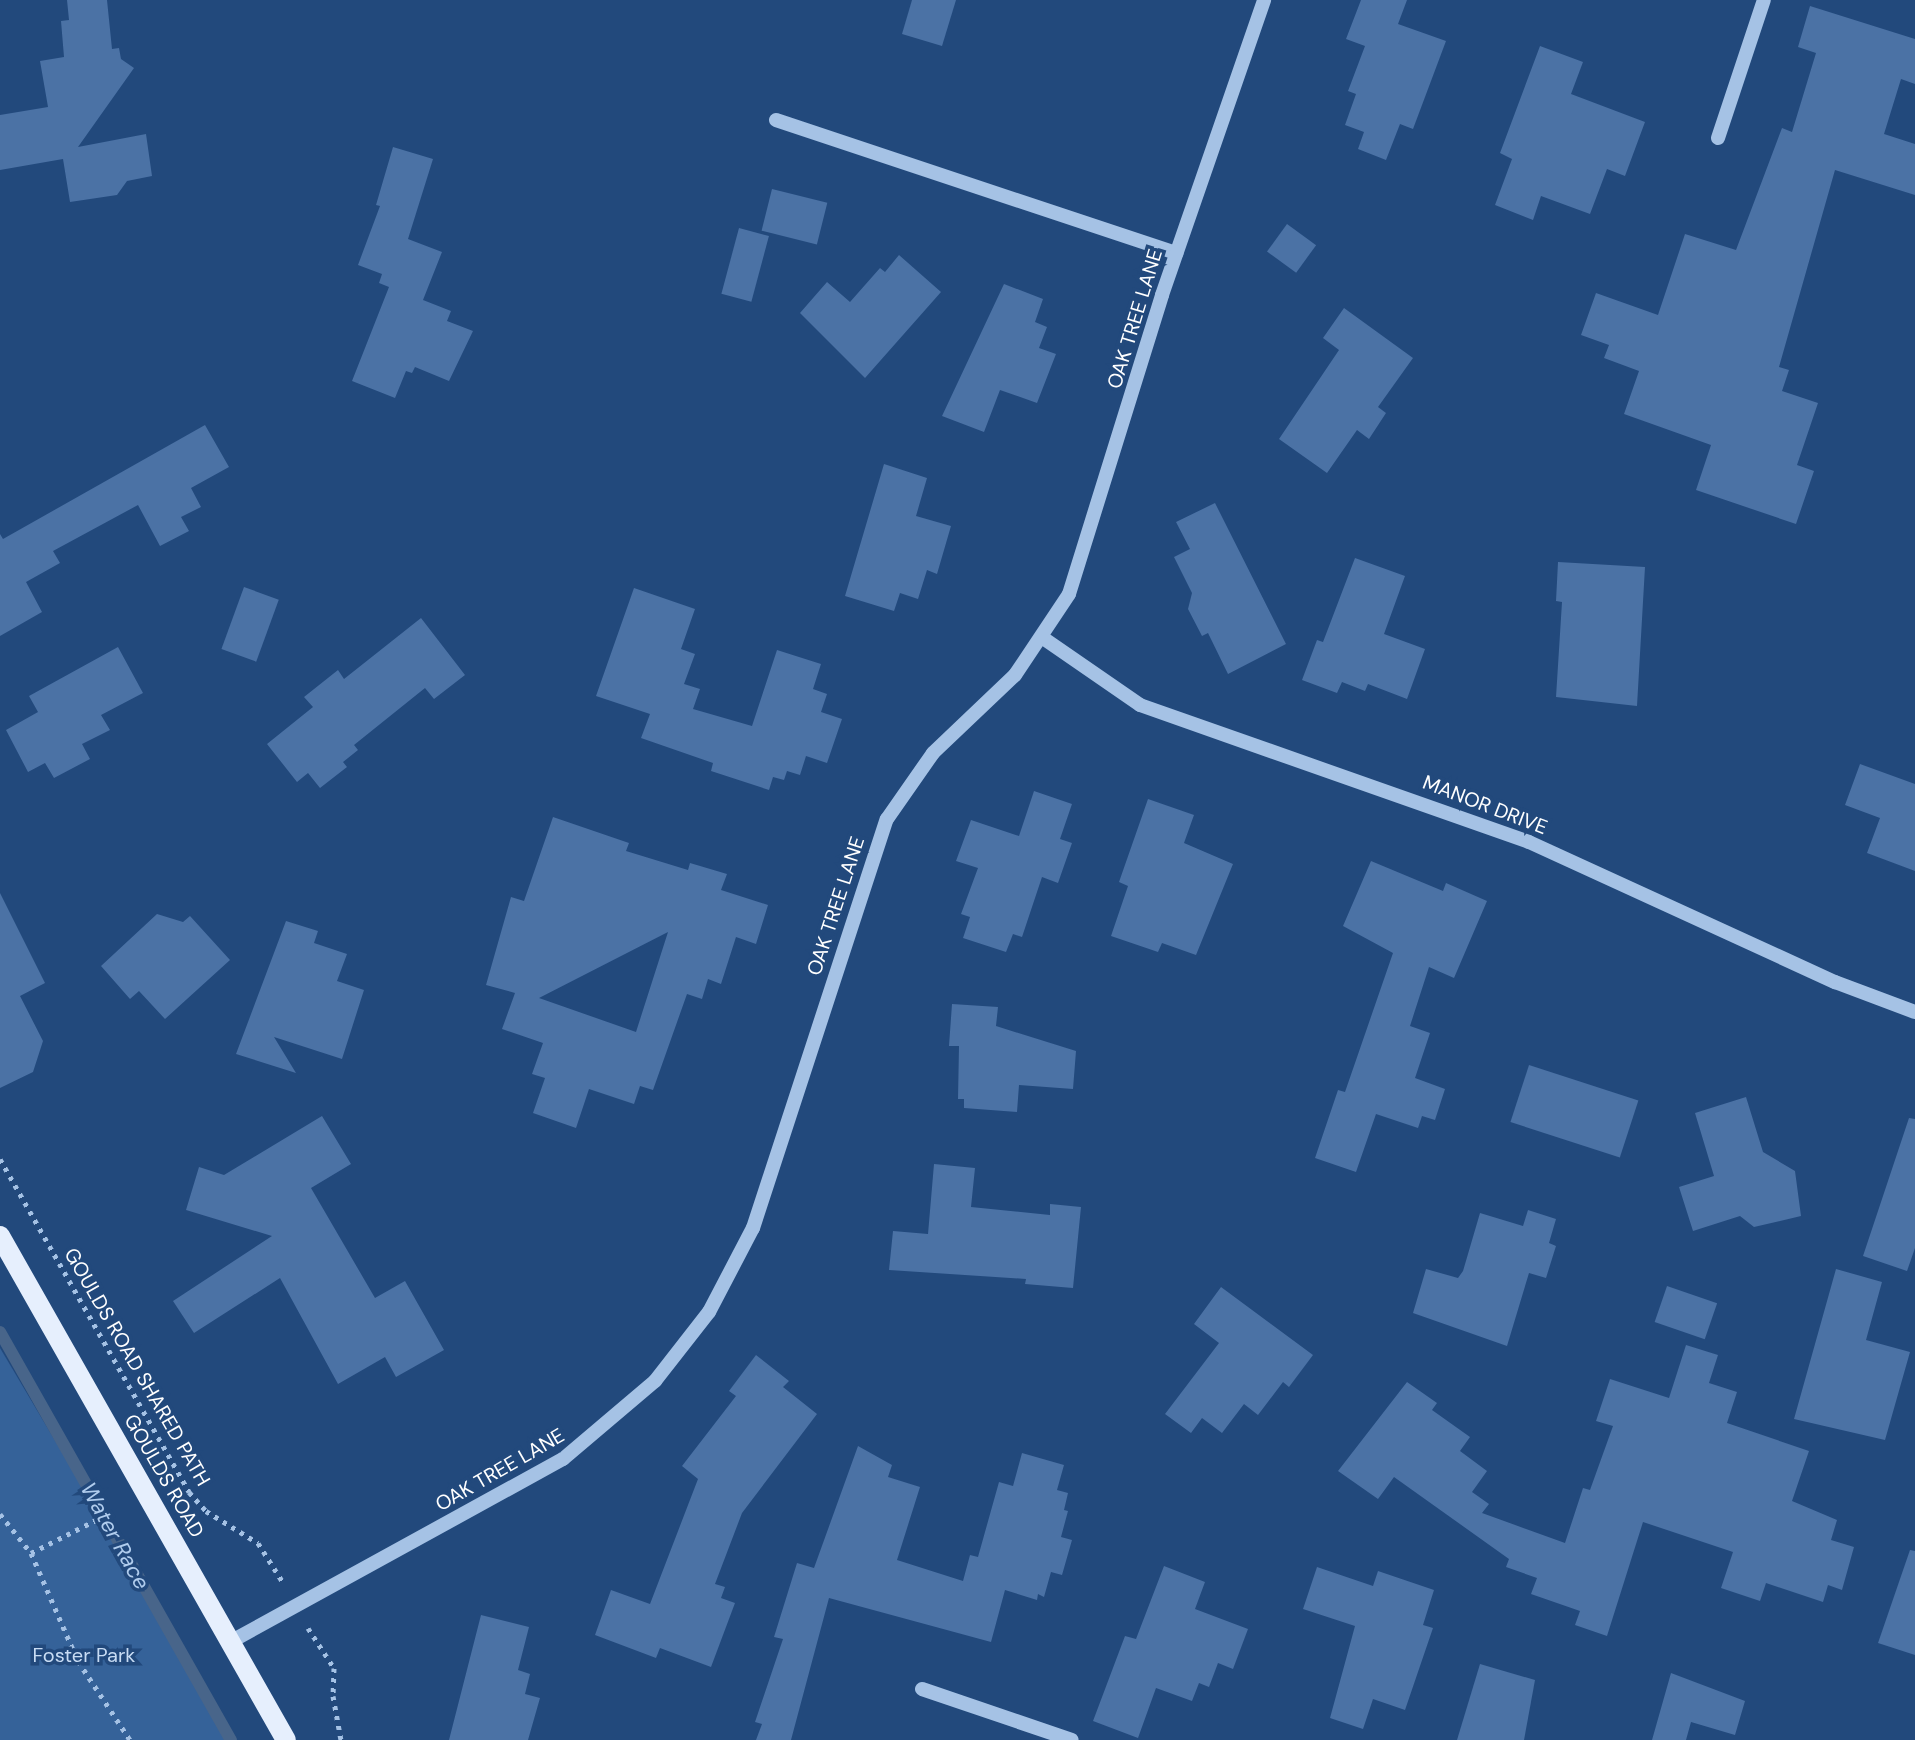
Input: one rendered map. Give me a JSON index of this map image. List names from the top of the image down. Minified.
{"streets":{"main road":["GOULDS ROAD"],"street":["OAK TREE LANE","MANOR DRIVE"],"path":["GOULDS ROAD SHARED PATH"]},"crossings":[["OAK TREE LANE","MANOR DRIVE"],["OAK TREE LANE","GOULDS ROAD SHARED PATH"],["OAK TREE LANE","GOULDS ROAD"]],"water":["Water Race"],"parks":["Foster Park"]}
